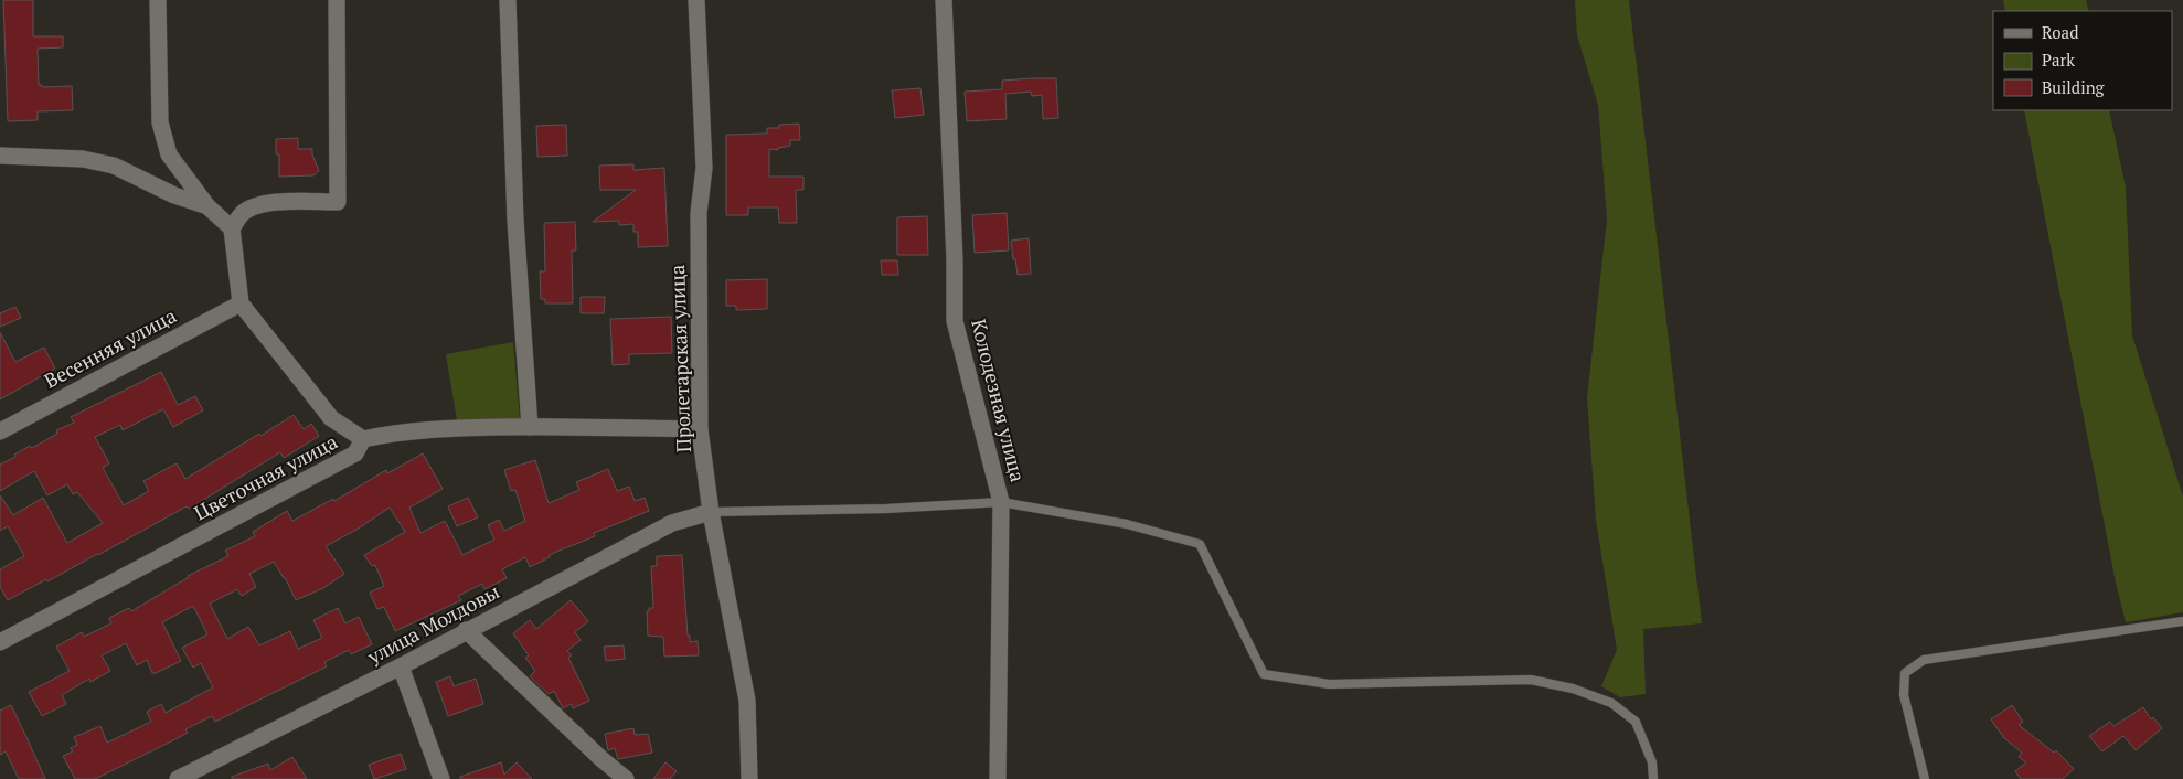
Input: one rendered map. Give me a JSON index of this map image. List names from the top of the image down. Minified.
{"streets":{"street":["Весенняя улица","Пролетарская улица","Колодезная улица","Цветочная улица","улица Молдовы"]},"crossings":[["Пролетарская улица","Цветочная улица"],["Пролетарская улица","улица Молдовы"]],"legend":["Road","Park","Building"]}
